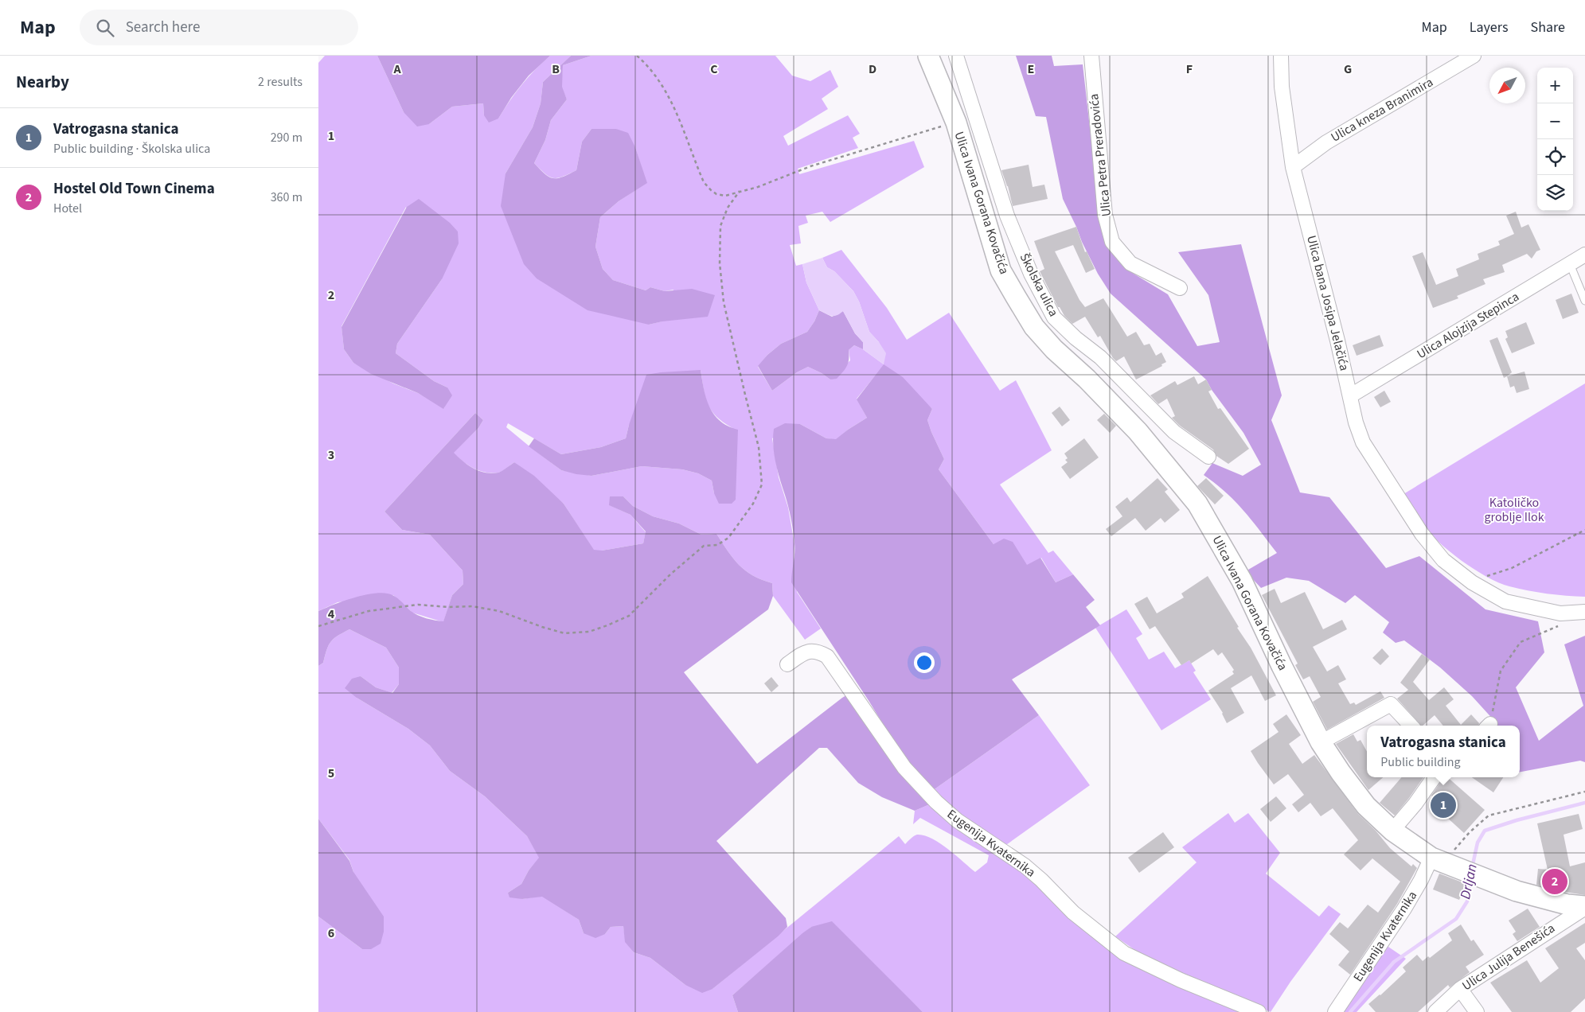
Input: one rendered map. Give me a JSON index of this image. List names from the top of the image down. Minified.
{"streets":{"main road":["Ulica Ivana Gorana Kovačića"],"street":["Ulica kneza Branimira","Ulica Petra Preradovića","Školska ulica","Ulica bana Josipa Jelačića","Ulica Alojzija Stepinca","Eugenija Kvaternika","Ulica Julija Benešića"]},"crossings":[["Ulica kneza Branimira","Ulica bana Josipa Jelačića"],["Ulica Ivana Gorana Kovačića","Eugenija Kvaternika"],["Ulica Ivana Gorana Kovačića","Ulica Julija Benešića"],["Ulica bana Josipa Jelačića","Ulica Alojzija Stepinca"]],"water":["Drljan"],"parks":["Katoličko groblje Ilok"],"north":"bottom left","page":{"header":"Map","search":"Search here","nav":["Map","Layers","Share"],"heading":["Nearby","2 results"],"map_buttons":["+","−"],"list":[{"mark":"1","name":"Vatrogasna stanica","note":"Public building · Školska ulica","value":"290 m"},{"mark":"2","name":"Hostel Old Town Cinema","note":"Hotel","value":"360 m"}],"popup":["Vatrogasna stanica","Public building"],"pins":["1","2"]},"grid":{"columns":["A","B","C","D","E","F","G"],"rows":["1","2","3","4","5","6"]}}
